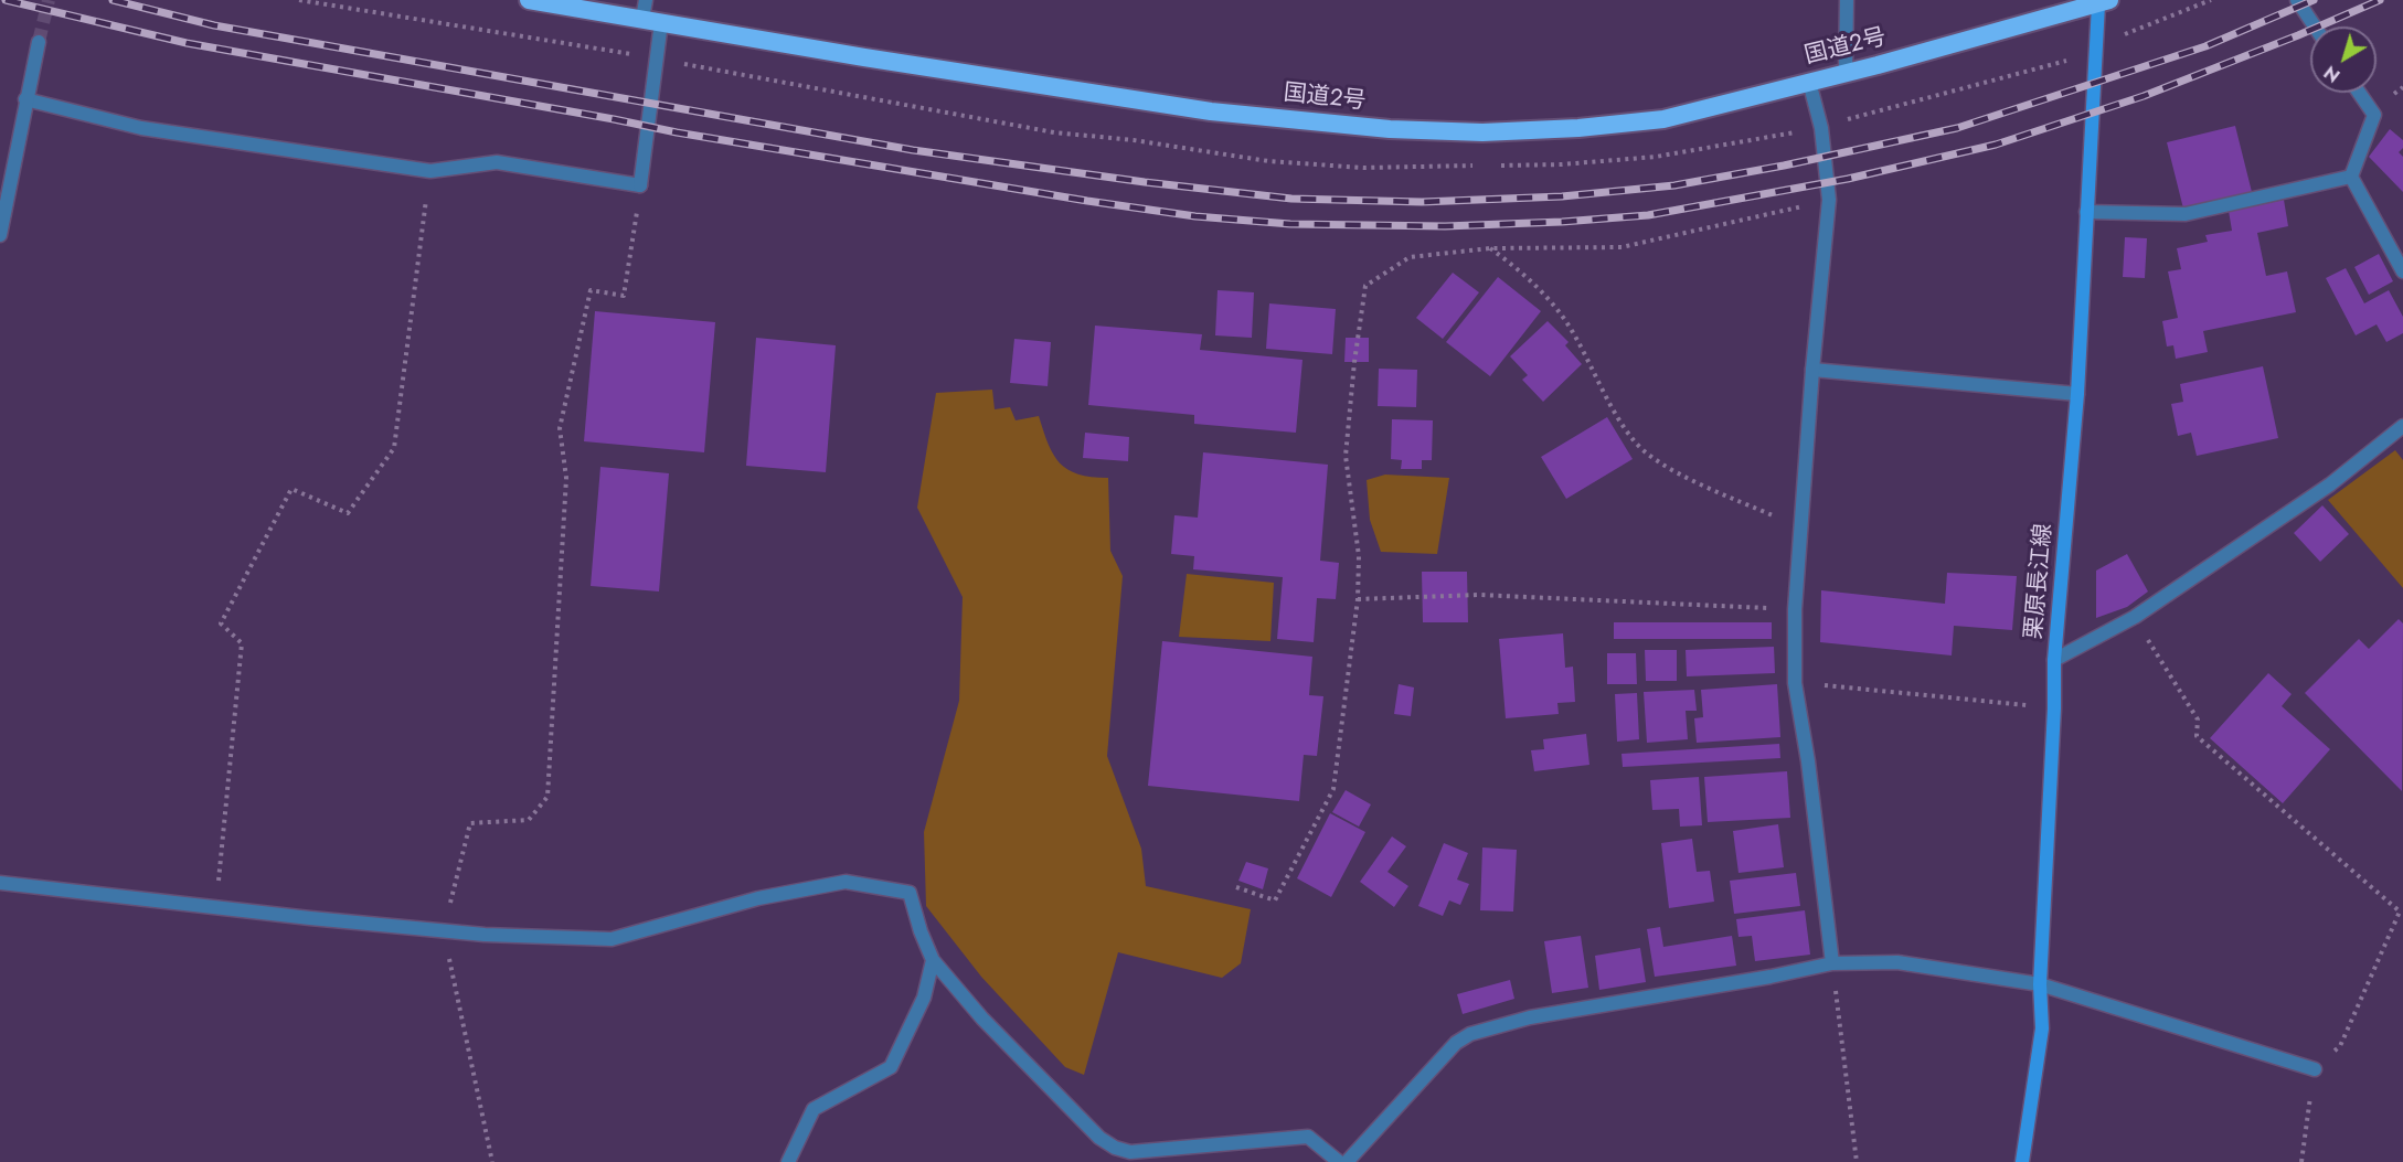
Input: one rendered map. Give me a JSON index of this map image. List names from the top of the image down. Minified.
{"streets":{"highway":["国道2号"],"main road":["栗原長江線"]},"crossings":[["国道2号","栗原長江線"]],"north":"bottom left"}
